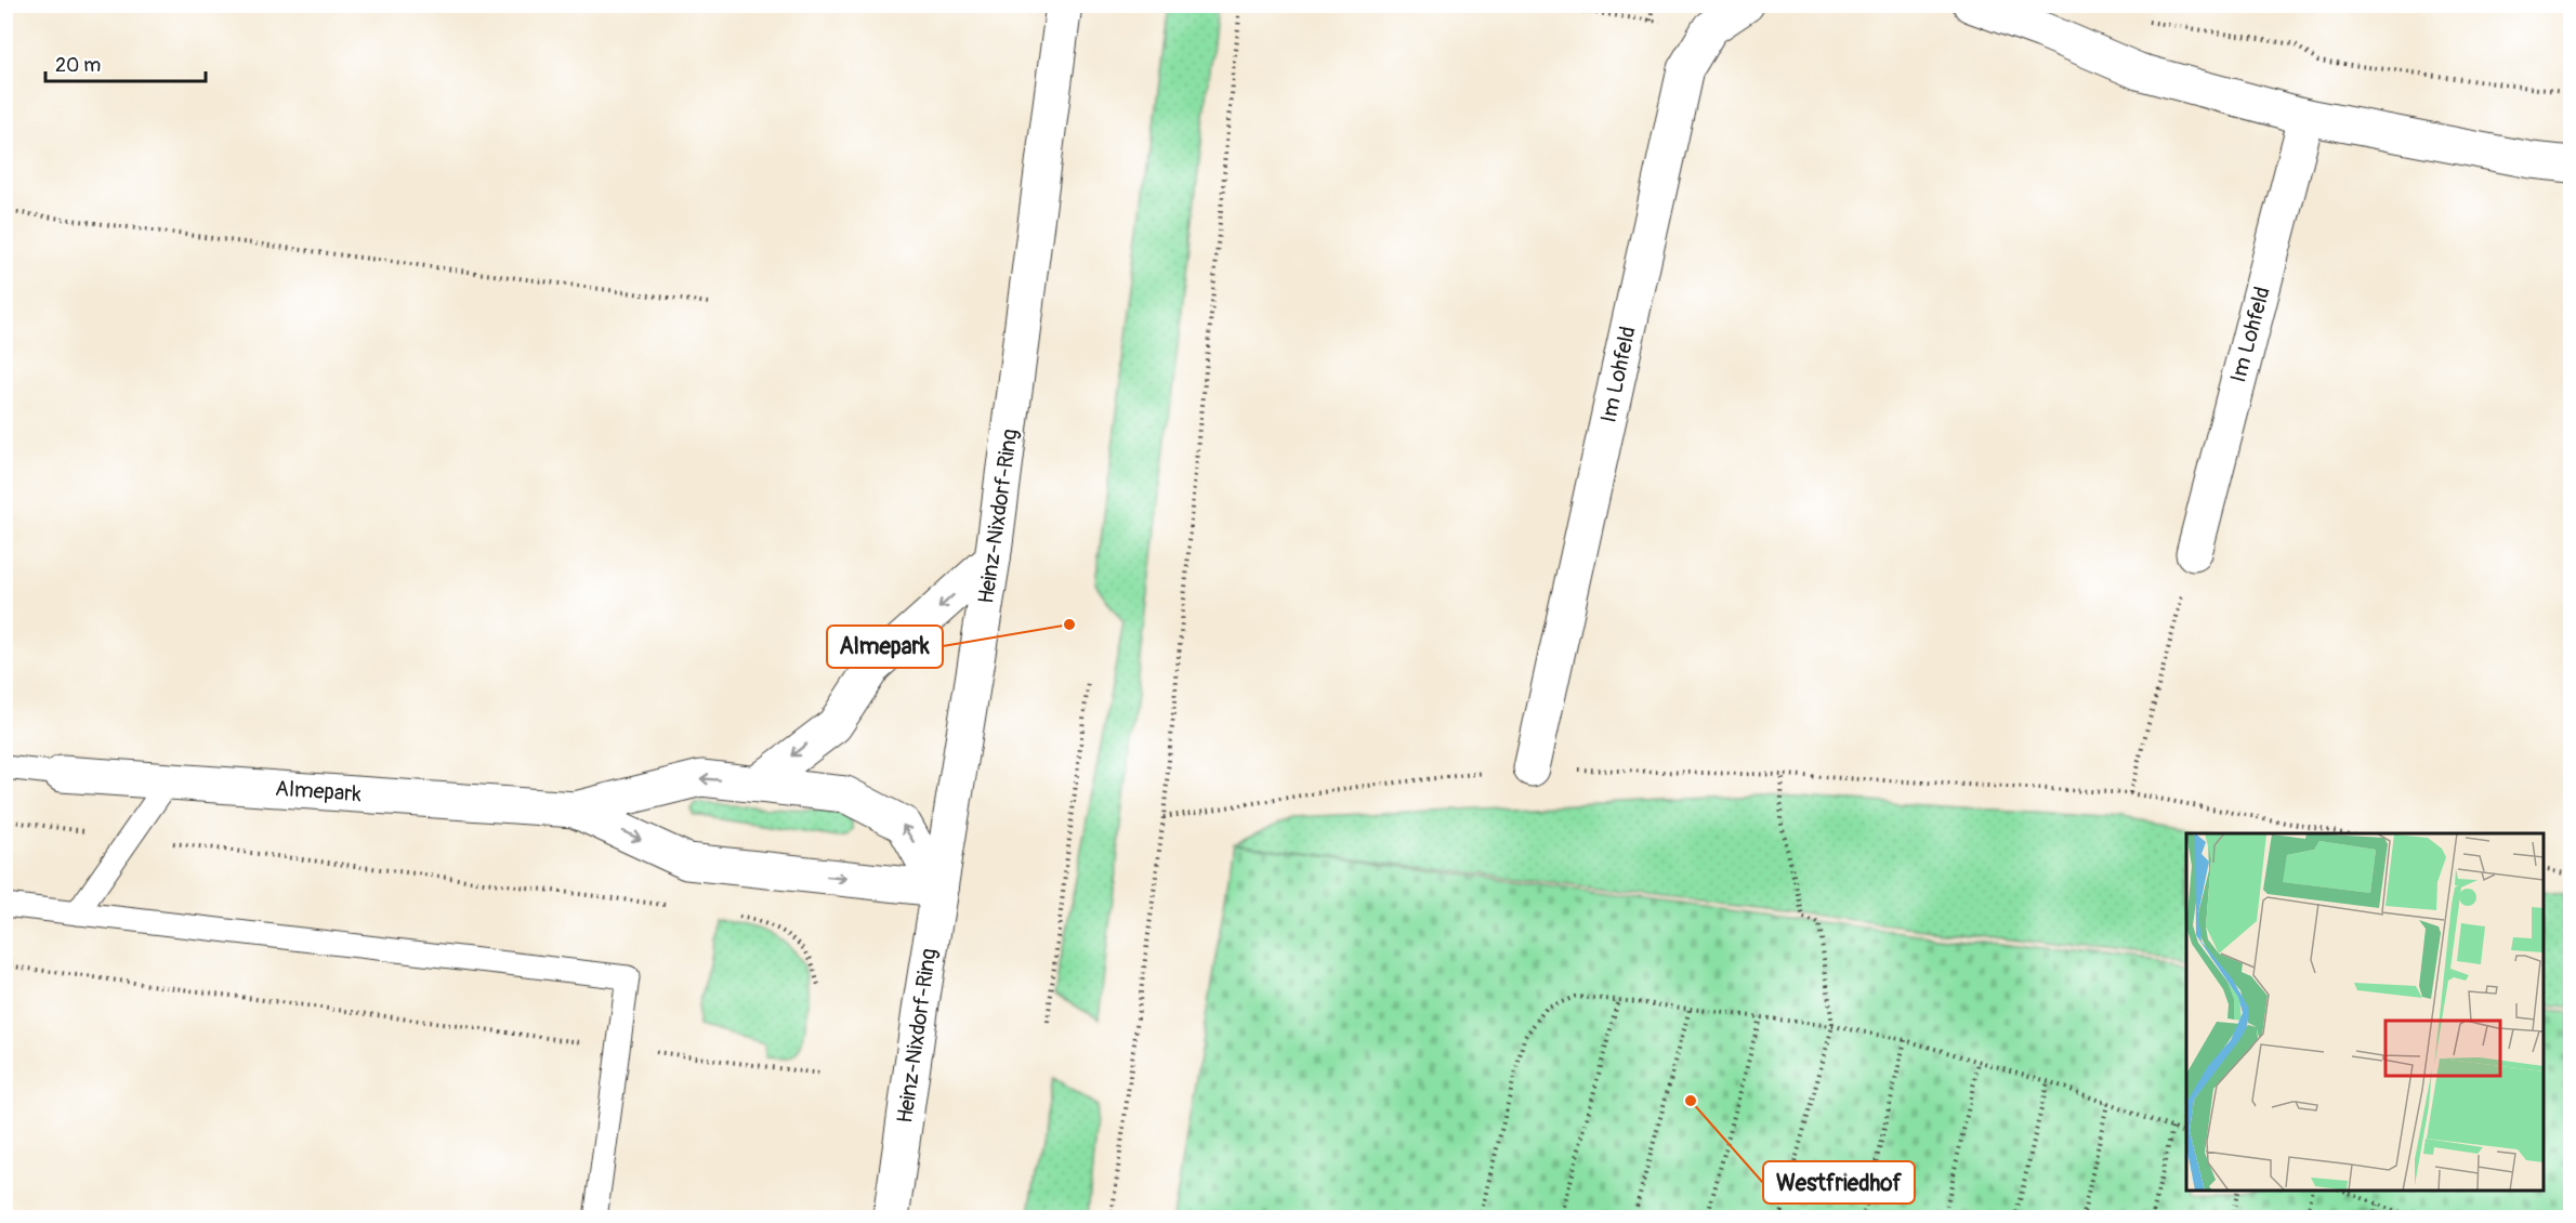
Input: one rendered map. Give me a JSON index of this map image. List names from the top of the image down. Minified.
{"streets":{"street":["Im Lohfeld","Heinz-Nixdorf-Ring","Almepark"]},"crossings":[["Heinz-Nixdorf-Ring","Almepark"]],"places":["Almepark","Westfriedhof"],"scale_bar":"20 m"}
